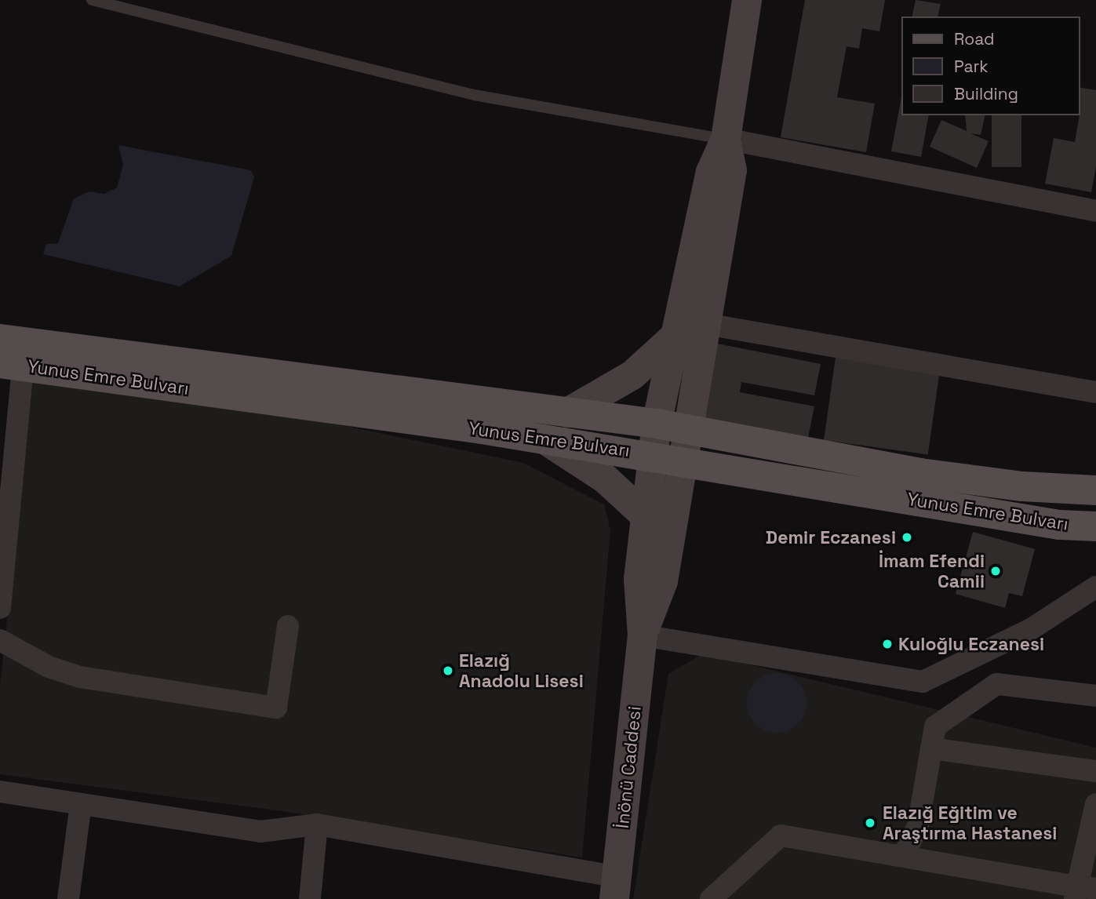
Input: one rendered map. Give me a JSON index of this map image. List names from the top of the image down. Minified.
{"streets":{"main road":["Yunus Emre Bulvarı","İnönü Caddesi"]},"crossings":[["Yunus Emre Bulvarı","İnönü Caddesi"]],"places":["Demir Eczanesi","İmam Efendi Camii","Kuloğlu Eczanesi","Elazığ Anadolu Lisesi","Elazığ Eğitim ve Araştırma Hastanesi"],"legend":["Road","Park","Building"]}
